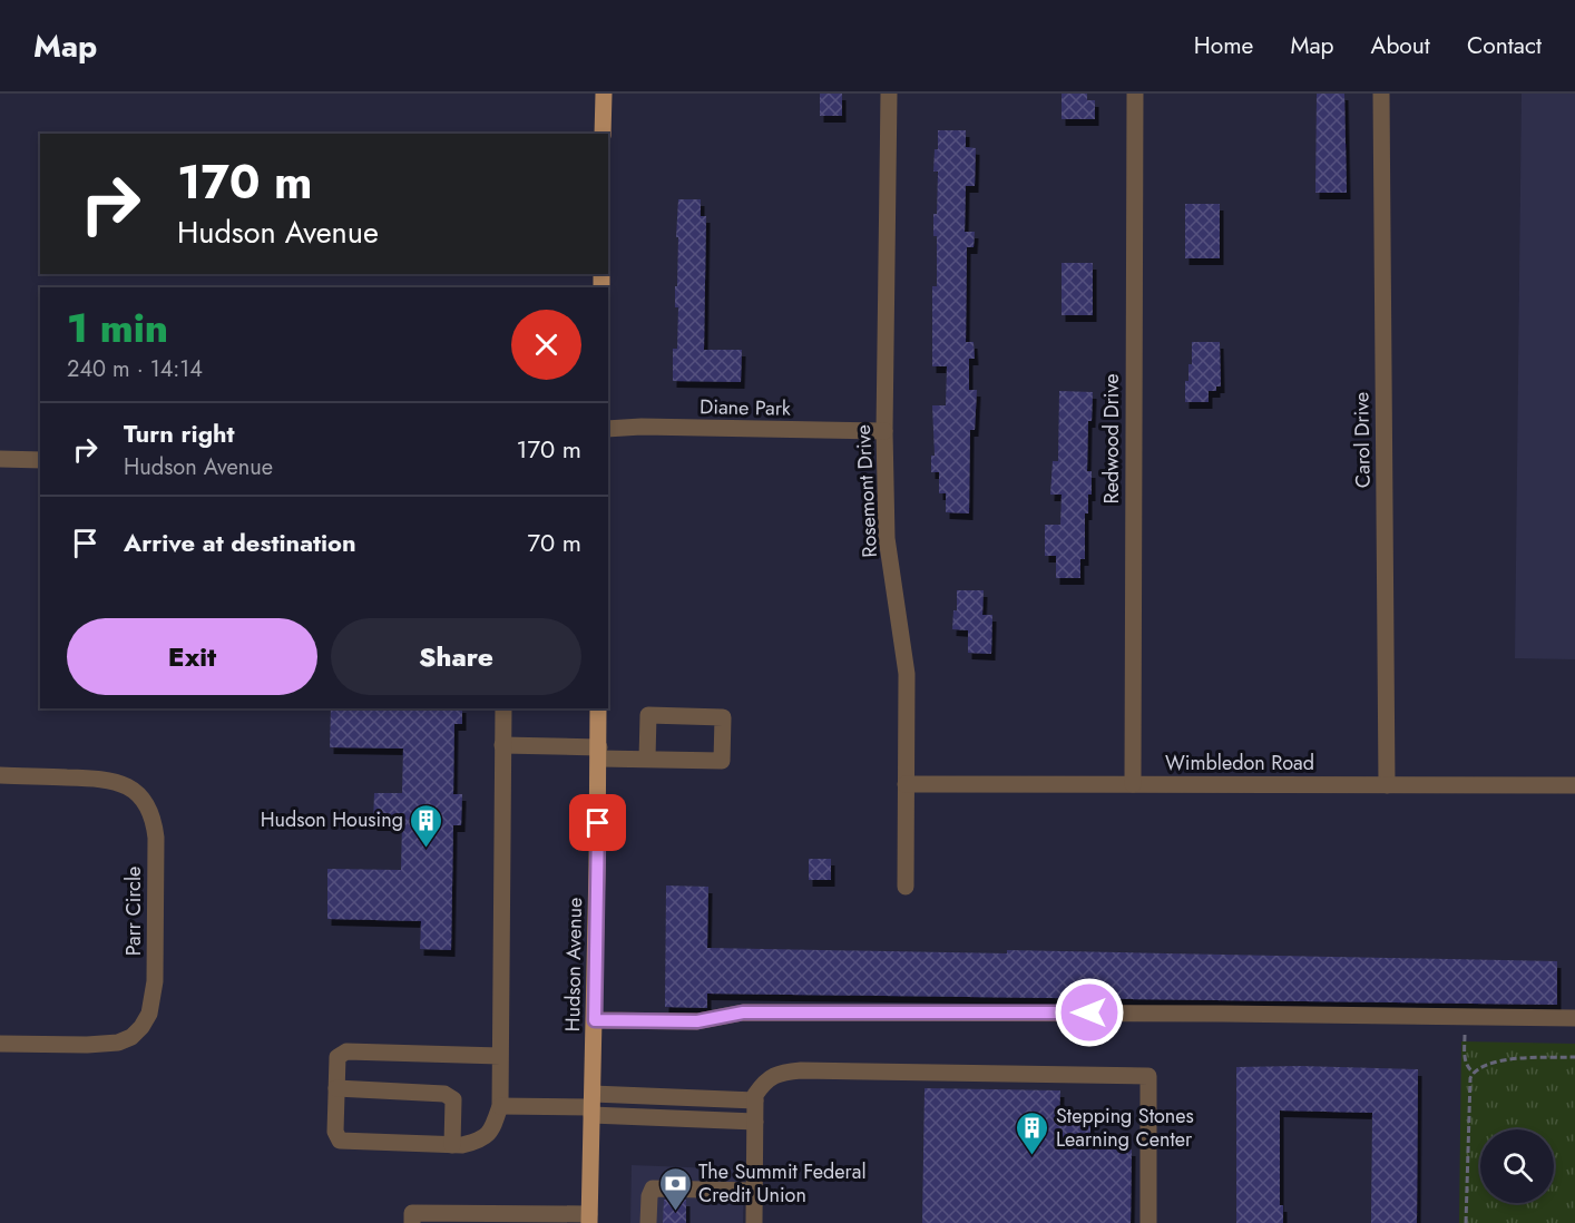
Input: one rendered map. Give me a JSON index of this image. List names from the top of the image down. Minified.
{"streets":{"main road":["Hudson Avenue"],"street":["Diane Park","Redwood Drive","Carol Drive","Rosemont Drive","Wimbledon Road","Parr Circle"]},"crossings":[["Diane Park","Rosemont Drive"],["Redwood Drive","Wimbledon Road"],["Carol Drive","Wimbledon Road"],["Rosemont Drive","Wimbledon Road"]],"places":{"building":["Hudson Housing","Stepping Stones Learning Center"],"bank":["The Summit Federal Credit Union"]},"page":{"header":"Map","nav":["Home","Map","About","Contact"],"turn":["170 m","Hudson Avenue"],"heading":["1 min","240 m · 14:14"],"list":[{"name":"Turn right","note":"Hudson Avenue","value":"170 m"},{"name":"Arrive at destination","value":"70 m"}],"buttons":["Exit","Share"]}}
